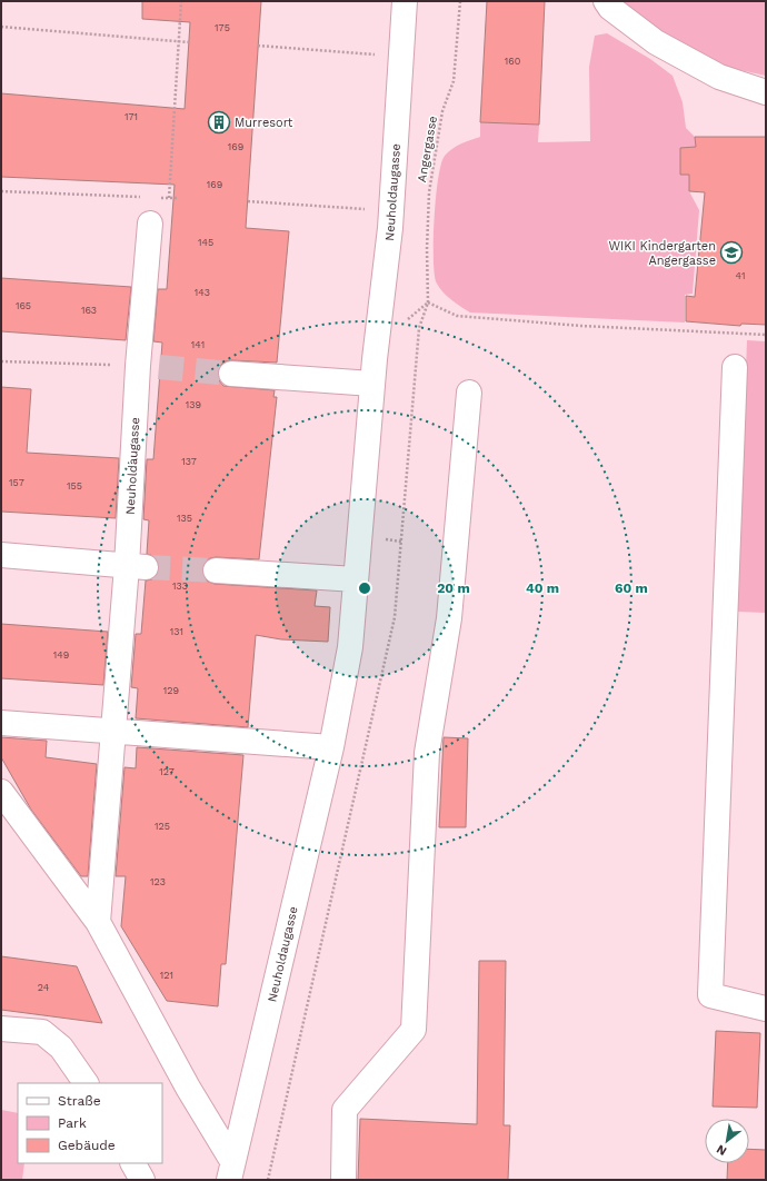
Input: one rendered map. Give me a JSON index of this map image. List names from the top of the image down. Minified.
{"streets":{"street":["Neuholdaugasse"],"path":["Angergasse"]},"places":{"building":["Murresort"],"school or university":["WIKI Kindergarten Angergasse"]},"house_numbers":["175","160","171","169","169","145","41","143","165","163","141","139","137","157","155","135","133","131","149","129","127","125","123","121","24"],"legend":["Straße","Park","Gebäude"],"north":"bottom left","rings":["20 m","40 m","60 m"]}
